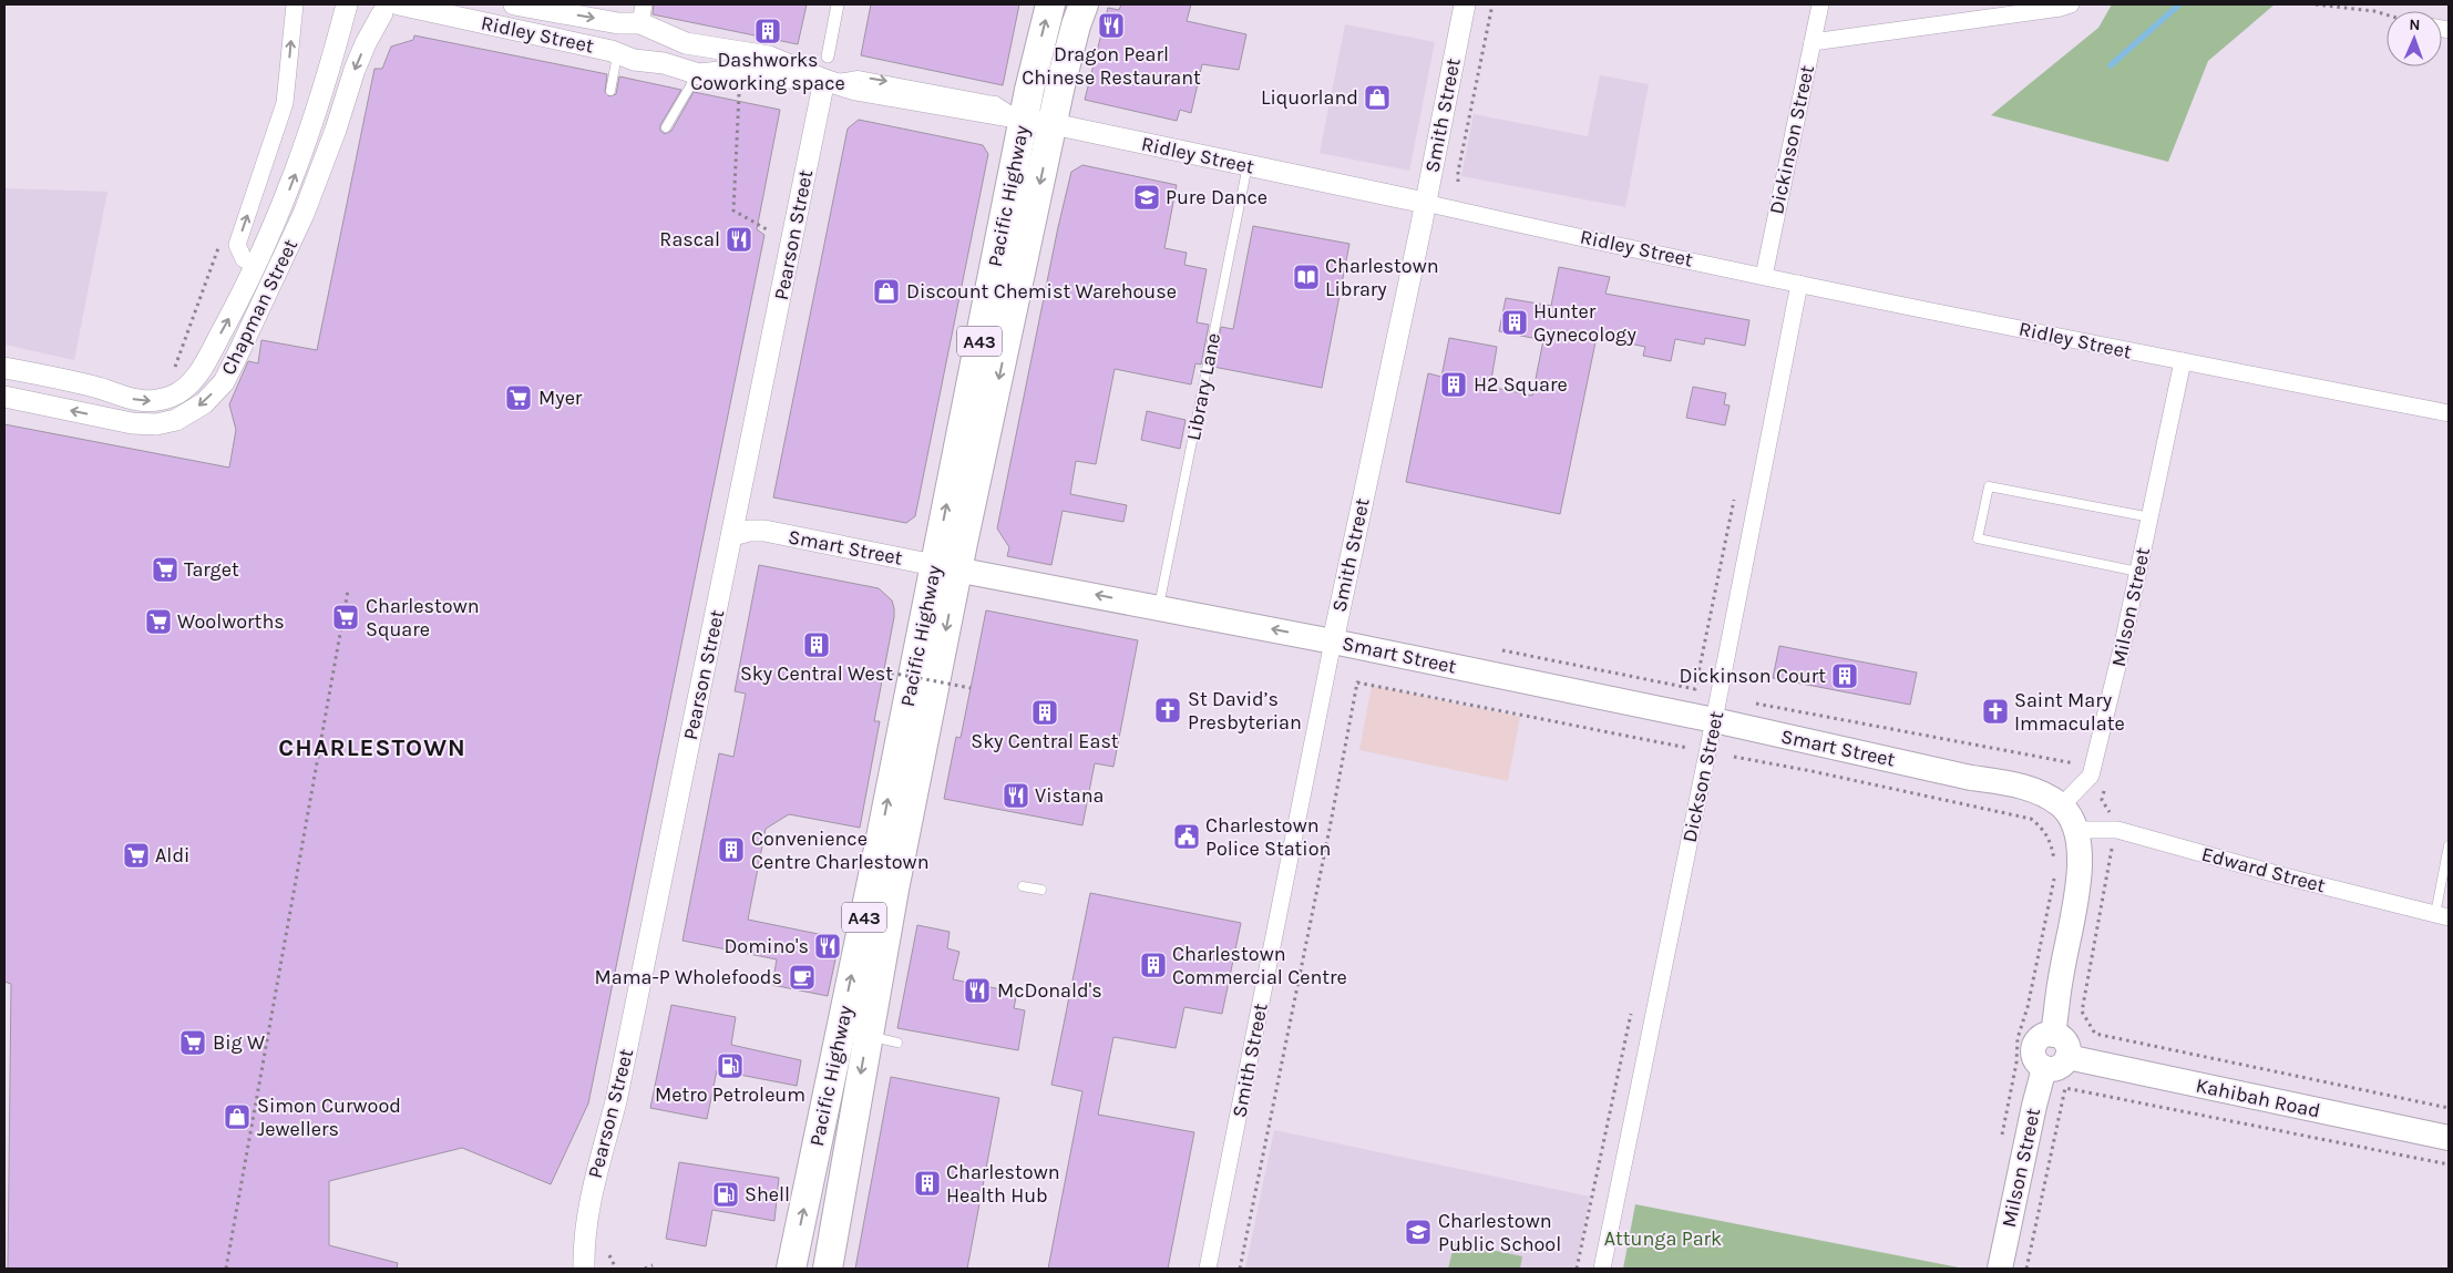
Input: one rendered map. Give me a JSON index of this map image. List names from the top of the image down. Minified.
{"streets":{"highway":["Pacific Highway","A43"],"main road":["Smart Street","Milson Street","Kahibah Road"],"street":["Ridley Street","Smith Street","Dickinson Street","Pearson Street","Chapman Street","Dickson Street","Edward Street"],"lane":["Library Lane"]},"crossings":[["Ridley Street","Smith Street"],["Ridley Street","Dickinson Street"],["Ridley Street","Pacific Highway"],["Ridley Street","Pearson Street"],["Ridley Street","Chapman Street"],["Ridley Street","Library Lane"],["Ridley Street","Milson Street"],["Ridley Street","Dickson Street"],["Smith Street","Smart Street"],["Pacific Highway","Smart Street"],["Pearson Street","Smart Street"],["Library Lane","Smart Street"],["Smart Street","Dickson Street"],["Milson Street","Kahibah Road"]],"districts":["CHARLESTOWN"],"parks":["Attunga Park"],"places":{"restaurant":["Dragon Pearl Chinese Restaurant","Rascal","Vistana","Domino's","McDonald's"],"building":["Dashworks Coworking space","Hunter Gynecology","H2 Square","Sky Central West","Dickinson Court","Sky Central East","Convenience Centre Charlestown","Charlestown Commercial Centre","Charlestown Health Hub"],"shop":["Liquorland","Discount Chemist Warehouse","Simon Curwood Jewellers"],"school or university":["Pure Dance","Charlestown Public School"],"library":["Charlestown Library"],"supermarket":["Myer","Target","Charlestown Square","Woolworths","Aldi","Big W"],"church":["St David’s Presbyterian","Saint Mary Immaculate"],"public building":["Charlestown Police Station"],"cafe":["Mama-P Wholefoods"],"fuel station":["Metro Petroleum","Shell"]},"north":"top"}
